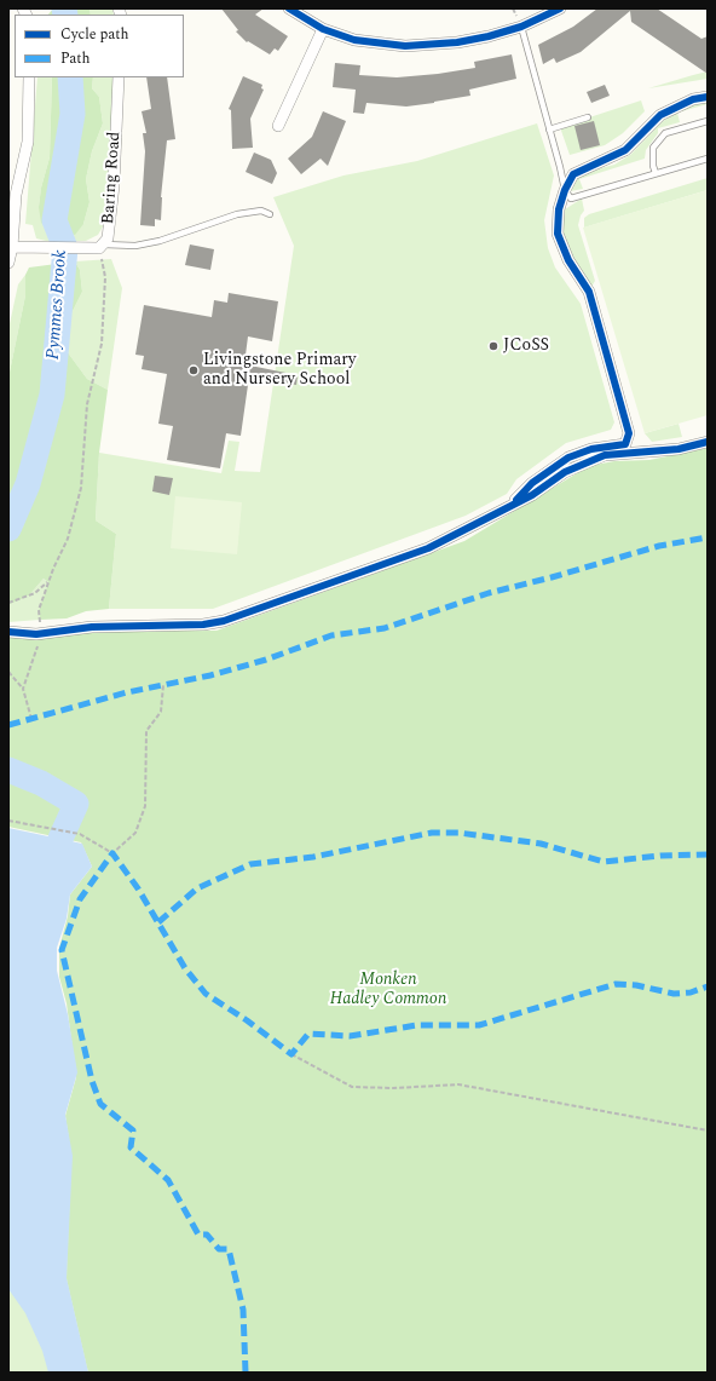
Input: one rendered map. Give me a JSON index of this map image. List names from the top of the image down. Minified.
{"streets":{"street":["Baring Road"]},"water":["Pymmes Brook"],"parks":["Monken Hadley Common"],"places":["JCoSS","Livingstone Primary and Nursery School"],"legend":["Cycle path","Path"]}
